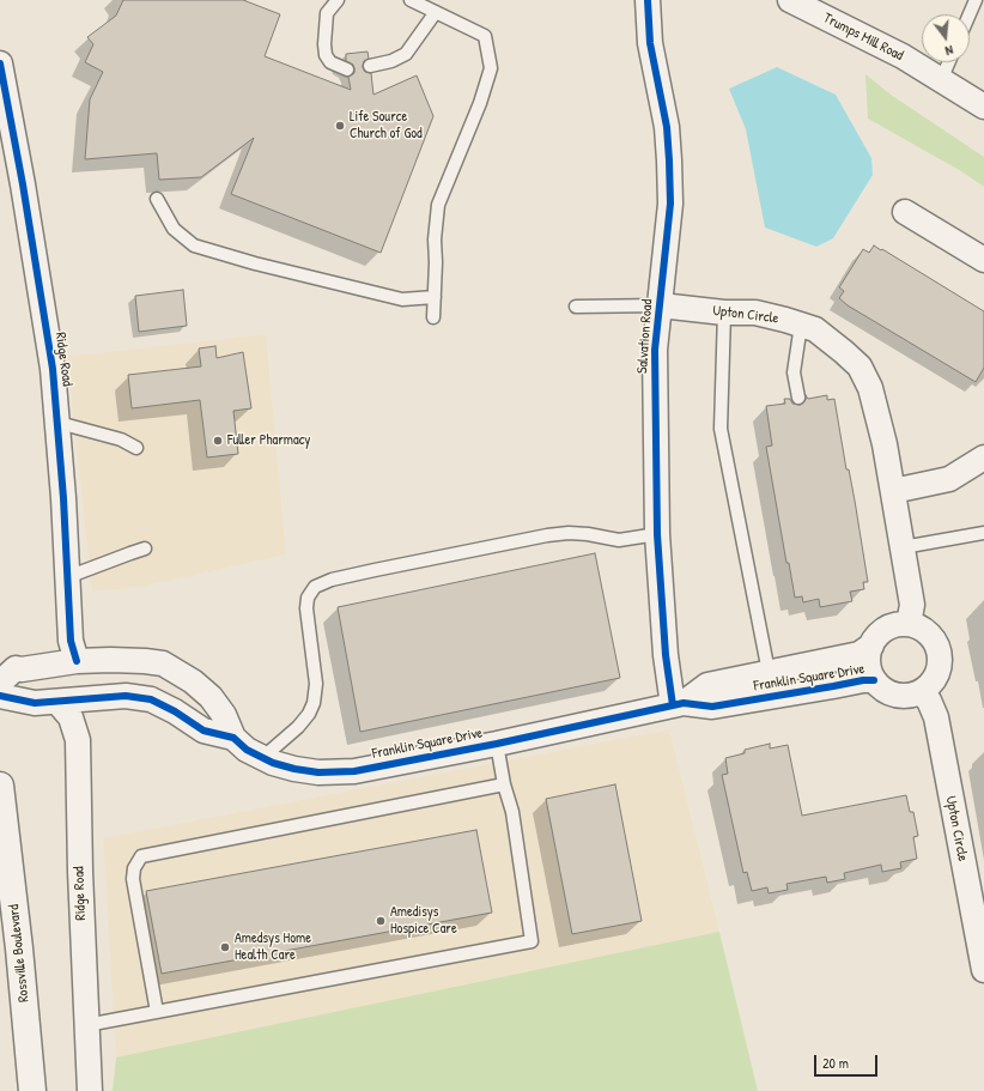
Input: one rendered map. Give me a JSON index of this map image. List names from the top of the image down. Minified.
{"streets":{"main road":["Rossville Boulevard"],"street":["Trumps Mill Road","Upton Circle","Salvation Road","Ridge Road","Franklin Square Drive"]},"crossings":[["Upton Circle","Salvation Road"],["Upton Circle","Franklin Square Drive"],["Salvation Road","Franklin Square Drive"],["Ridge Road","Franklin Square Drive"]],"places":["Life Source Church of God","Fuller Pharmacy","Amedisys Hospice Care","Amedsys Home Health Care"],"scale_bar":"20 m","north":"bottom"}
